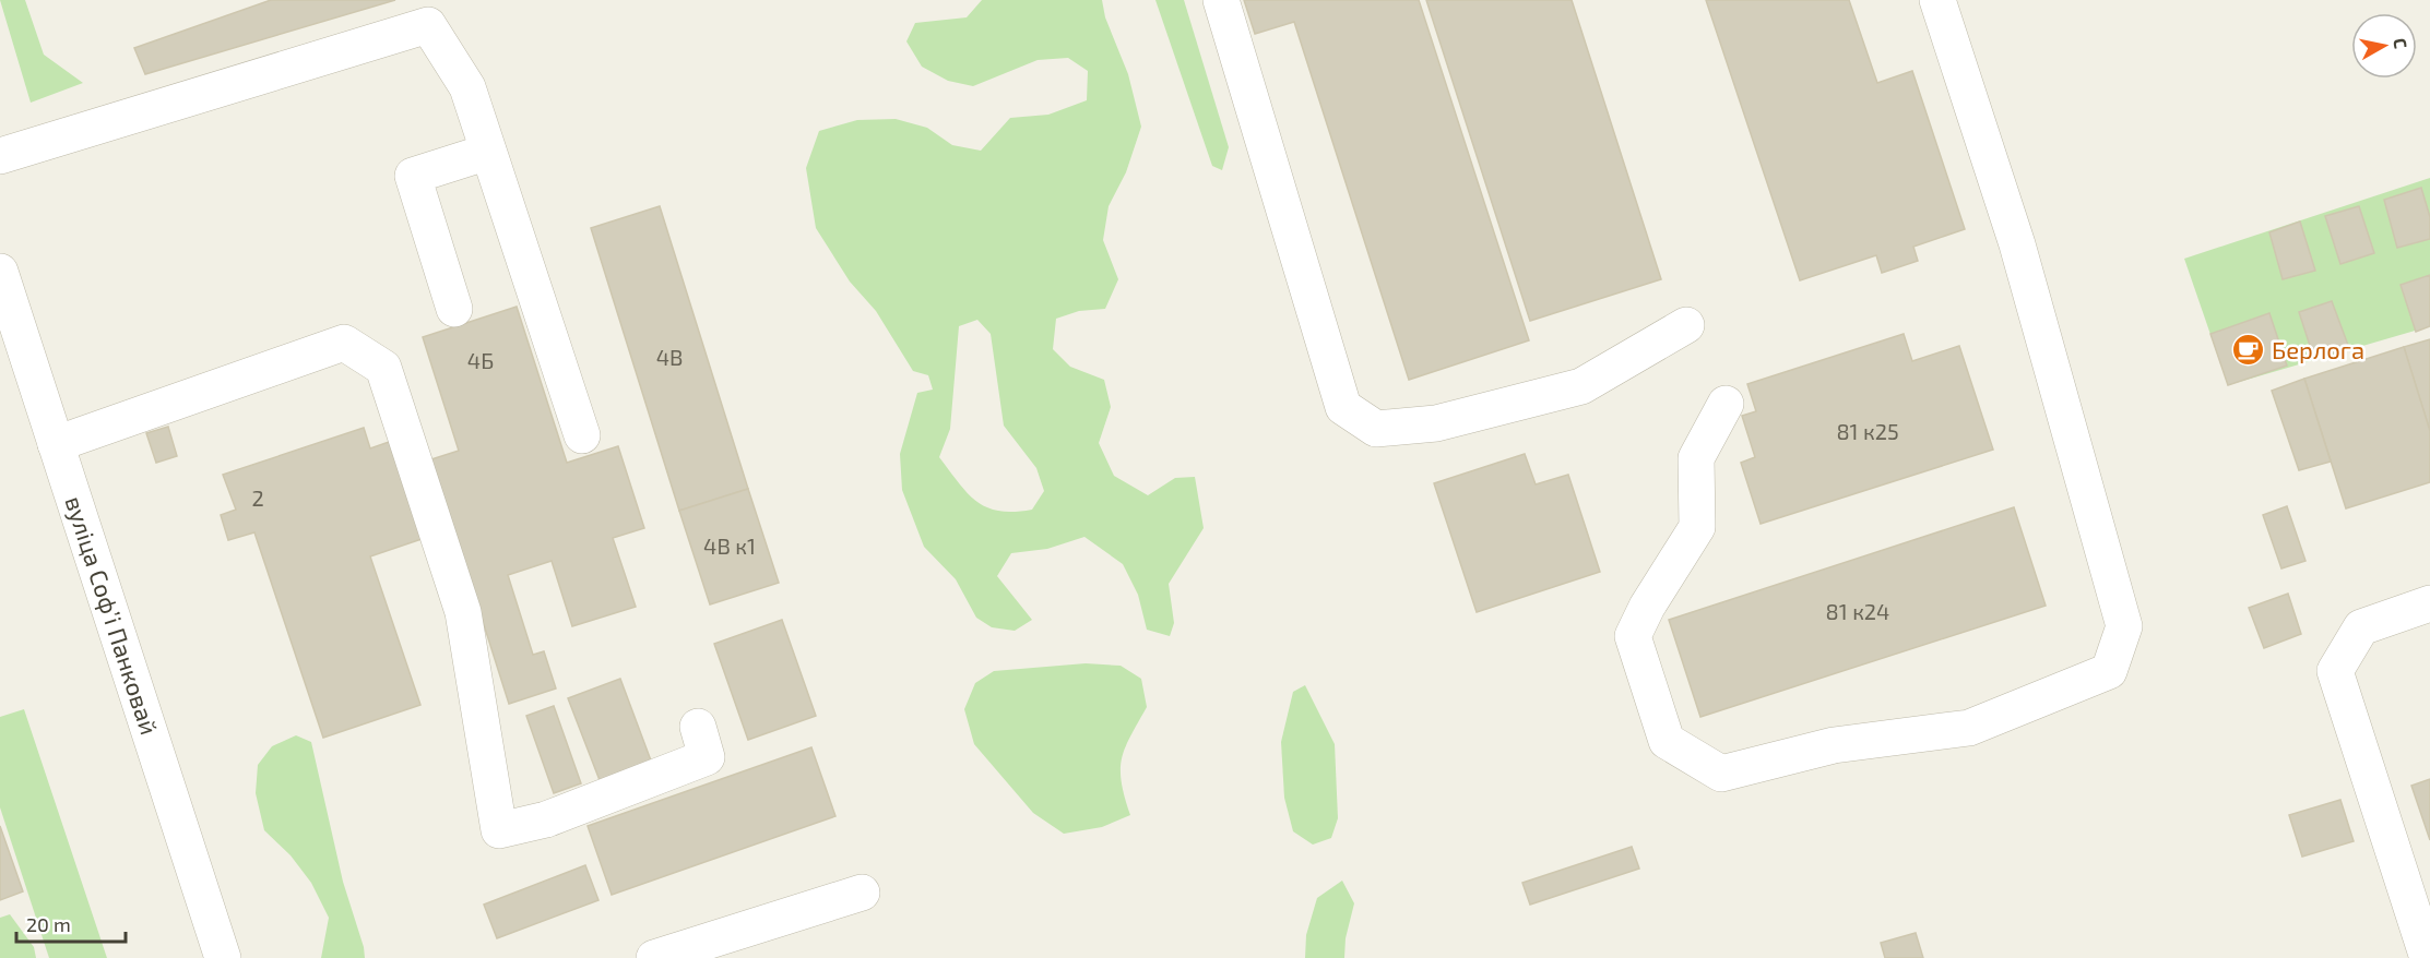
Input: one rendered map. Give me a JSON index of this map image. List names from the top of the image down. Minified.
{"streets":{"street":["вуліца Софʼі Панковай"]},"places":{"cafe":["Берлога"]},"house_numbers":["4В","4Б","81 к25","2","4В к1","81 к24"],"scale_bar":"20 m","north":"right"}
